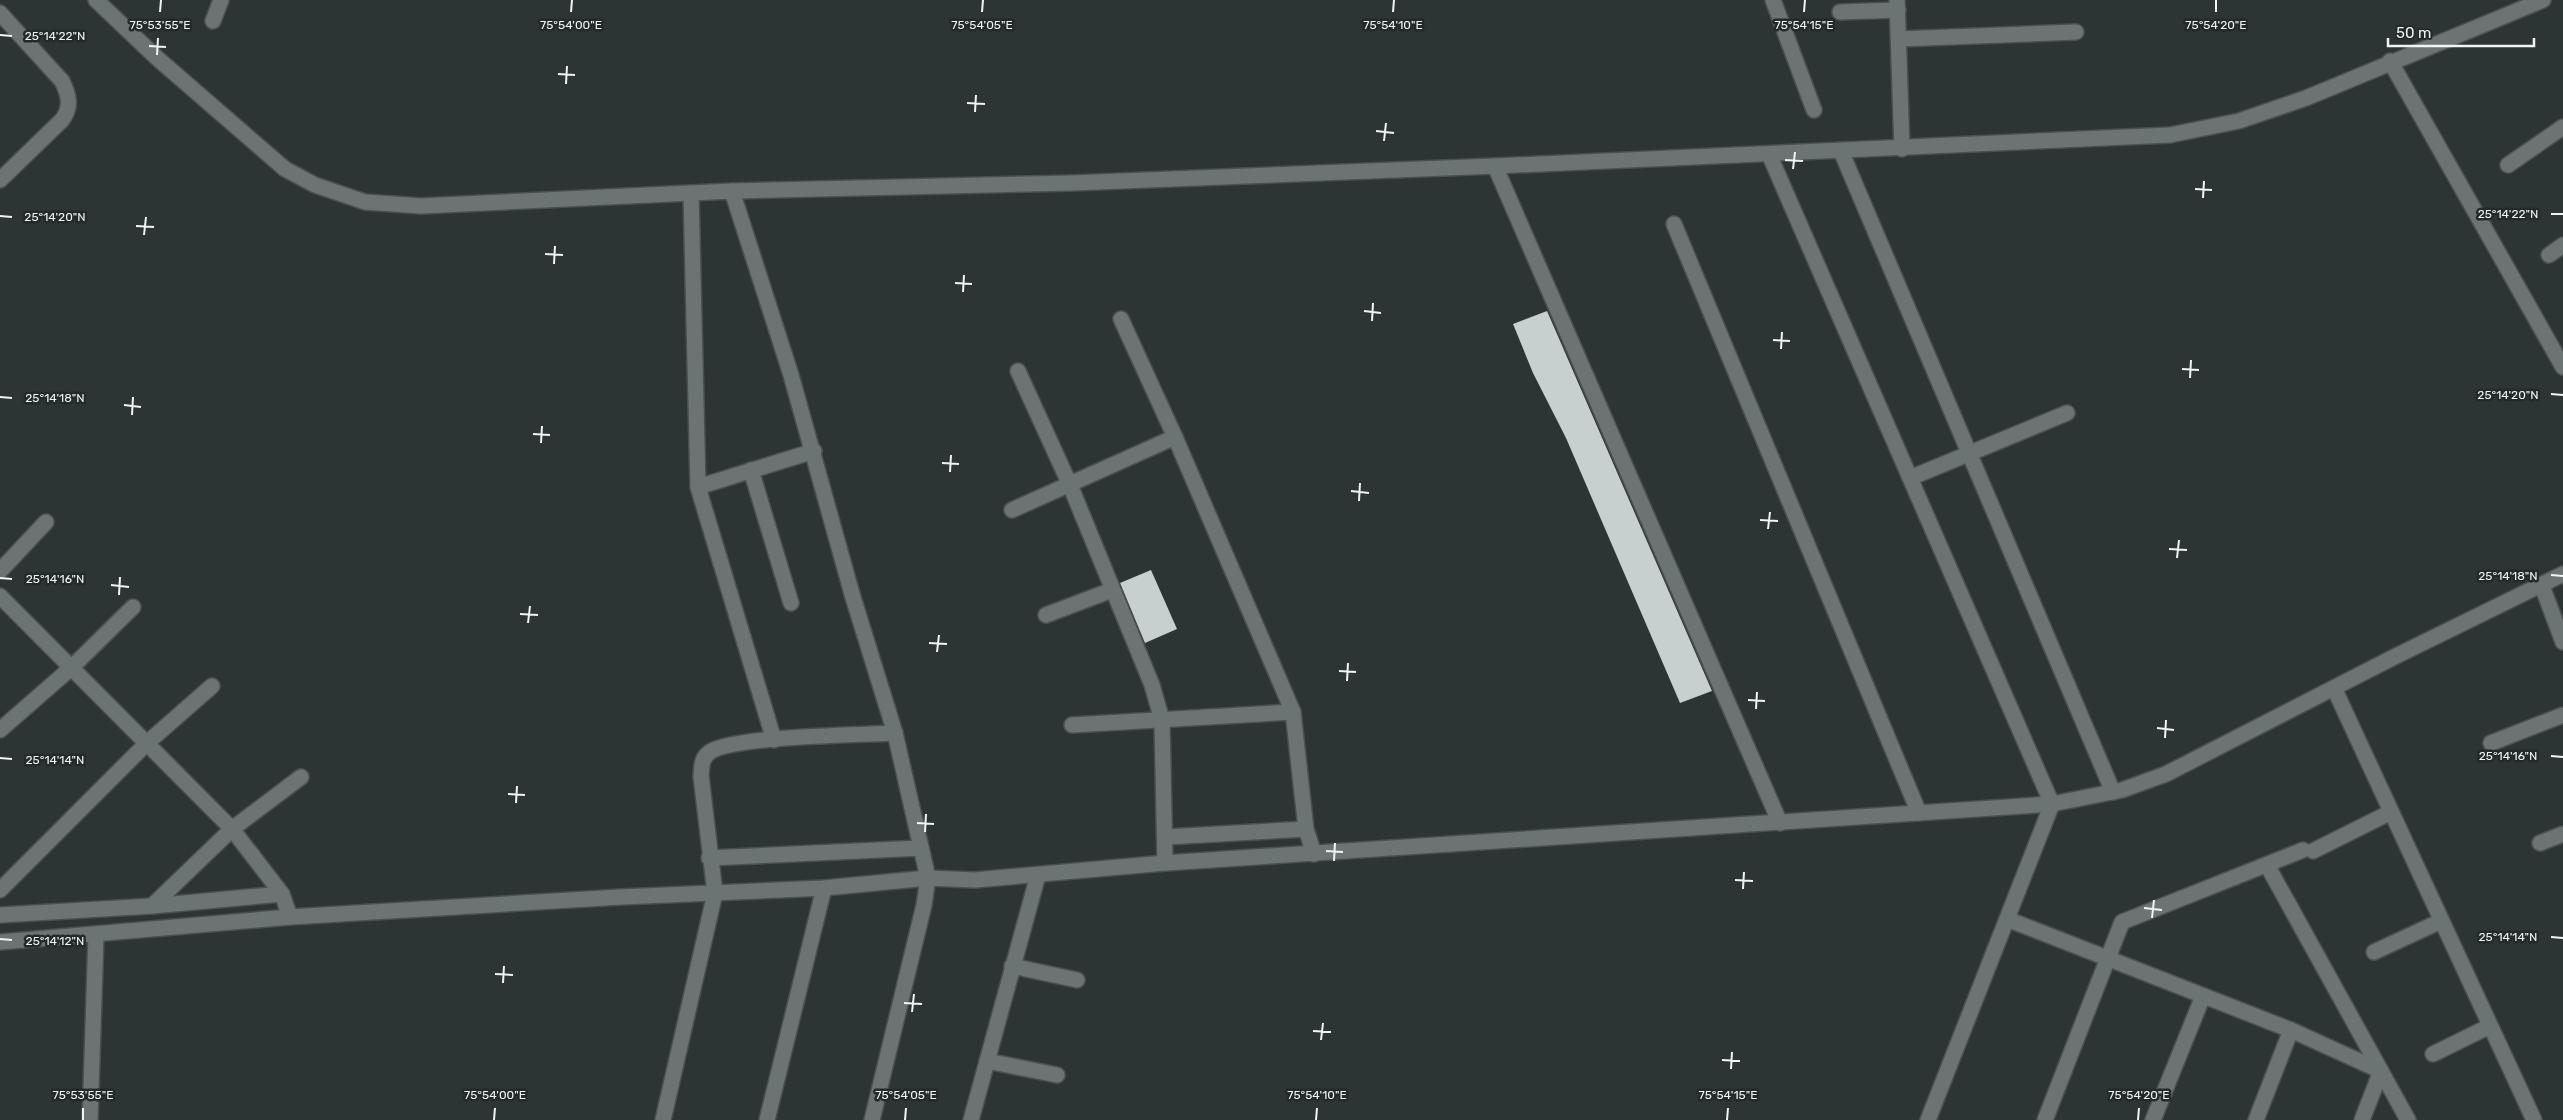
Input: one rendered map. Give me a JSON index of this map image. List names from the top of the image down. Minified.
{"scale_bar":"50 m","coordinates":["75°53'55\"E","75°54'00\"E","75°54'05\"E","75°54'10\"E","75°54'15\"E","75°54'20\"E","25°14'22\"N","25°14'20\"N","25°14'18\"N","25°14'16\"N","25°14'14\"N","25°14'12\"N"]}
